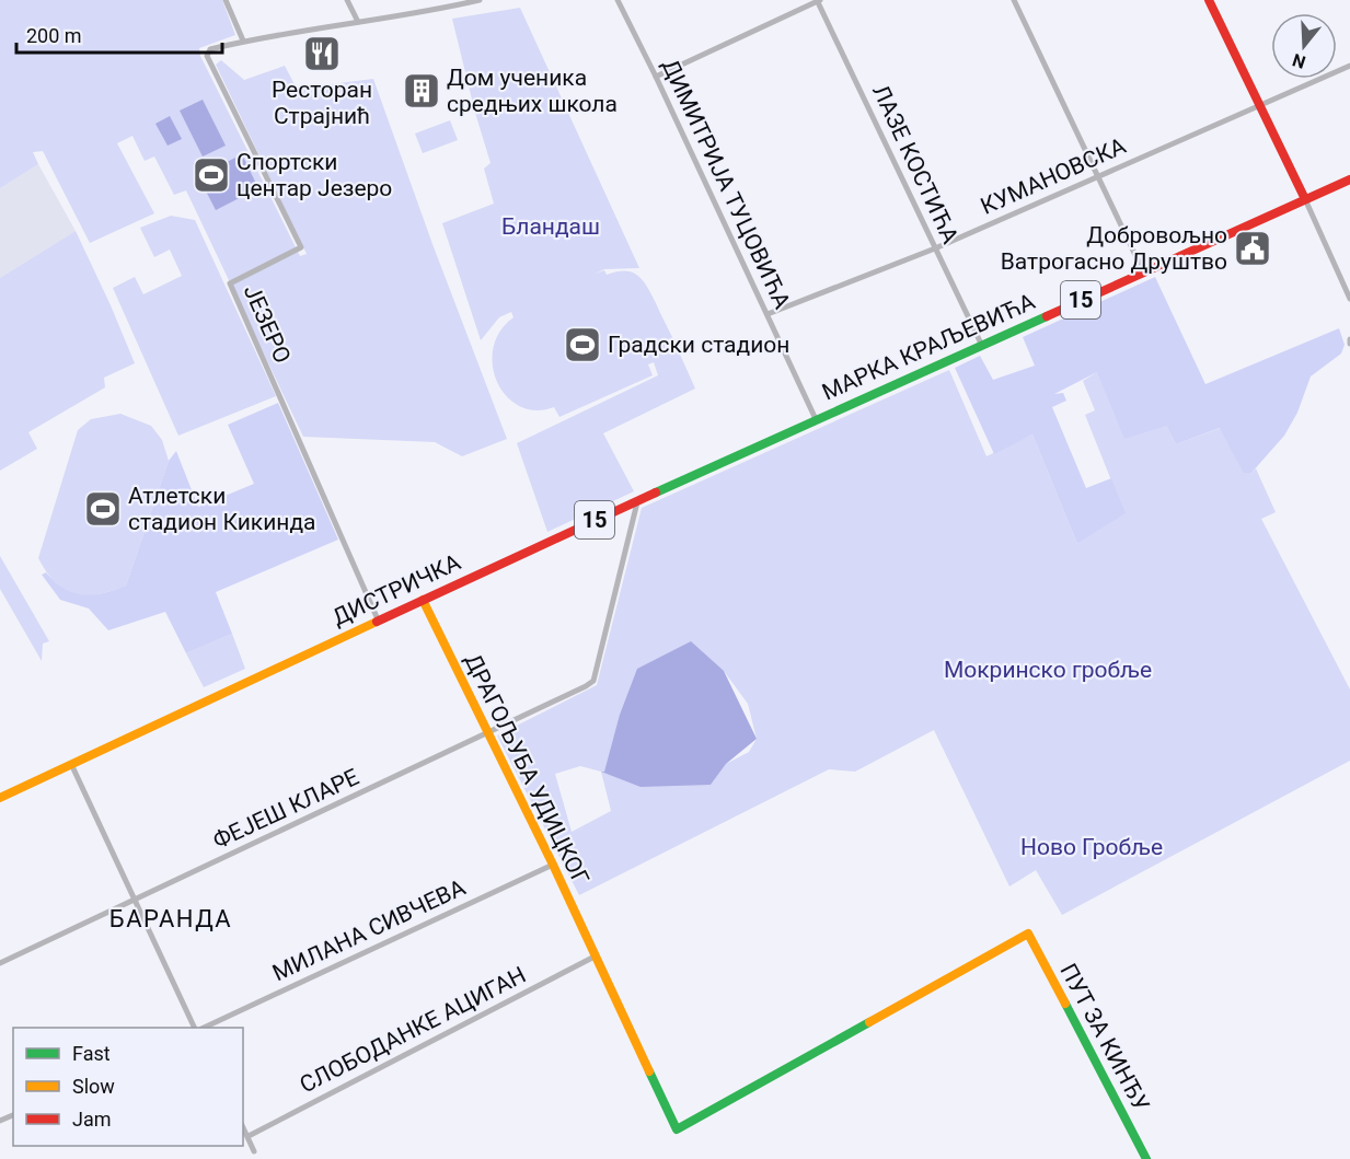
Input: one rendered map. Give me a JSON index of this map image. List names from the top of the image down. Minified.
{"streets":{"main road":["15","МАРКА КРАЉЕВИЋА","ДИСТРИЧКА","ДРАГОЉУБА УДИЦКОГ","ПУТ ЗА КИНЂУ"],"street":["ЛАЗЕ КОСТИЋА","КУМАНОВСКА","ДИМИТРИЈА ТУЦОВИЋА","ЈЕЗЕРО","ФЕЈЕШ КЛАРЕ","МИЛАНА СИВЧЕВА","СЛОБОДАНКЕ АЦИГАН"]},"crossings":[["ЛАЗЕ КОСТИЋА","КУМАНОВСКА"],["ЛАЗЕ КОСТИЋА","МАРКА КРАЉЕВИЋА"],["КУМАНОВСКА","ДИМИТРИЈА ТУЦОВИЋА"],["ДИМИТРИЈА ТУЦОВИЋА","МАРКА КРАЉЕВИЋА"],["ДИМИТРИЈА ТУЦОВИЋА","ДИСТРИЧКА"],["ЈЕЗЕРО","ДИСТРИЧКА"],["МАРКА КРАЉЕВИЋА","ДИСТРИЧКА"],["ДИСТРИЧКА","ДРАГОЉУБА УДИЦКОГ"],["ДИСТРИЧКА","ФЕЈЕШ КЛАРЕ"],["ДРАГОЉУБА УДИЦКОГ","ФЕЈЕШ КЛАРЕ"],["ДРАГОЉУБА УДИЦКОГ","МИЛАНА СИВЧЕВА"],["ДРАГОЉУБА УДИЦКОГ","СЛОБОДАНКЕ АЦИГАН"],["ДРАГОЉУБА УДИЦКОГ","ПУТ ЗА КИНЂУ"]],"districts":["БАРАНДА"],"parks":["Бландаш","Мокринско гробље","Ново Гробље"],"places":{"restaurant":["Ресторан Страјнић"],"building":["Дом ученика средњих школа"],"sports":["Спортски центар Језеро","Градски стадион","Атлетски стадион Кикинда"],"public building":["Добровољно Ватрогасно Друштво"]},"legend":["Fast","Slow","Jam"],"scale_bar":"200 m","north":"bottom"}
